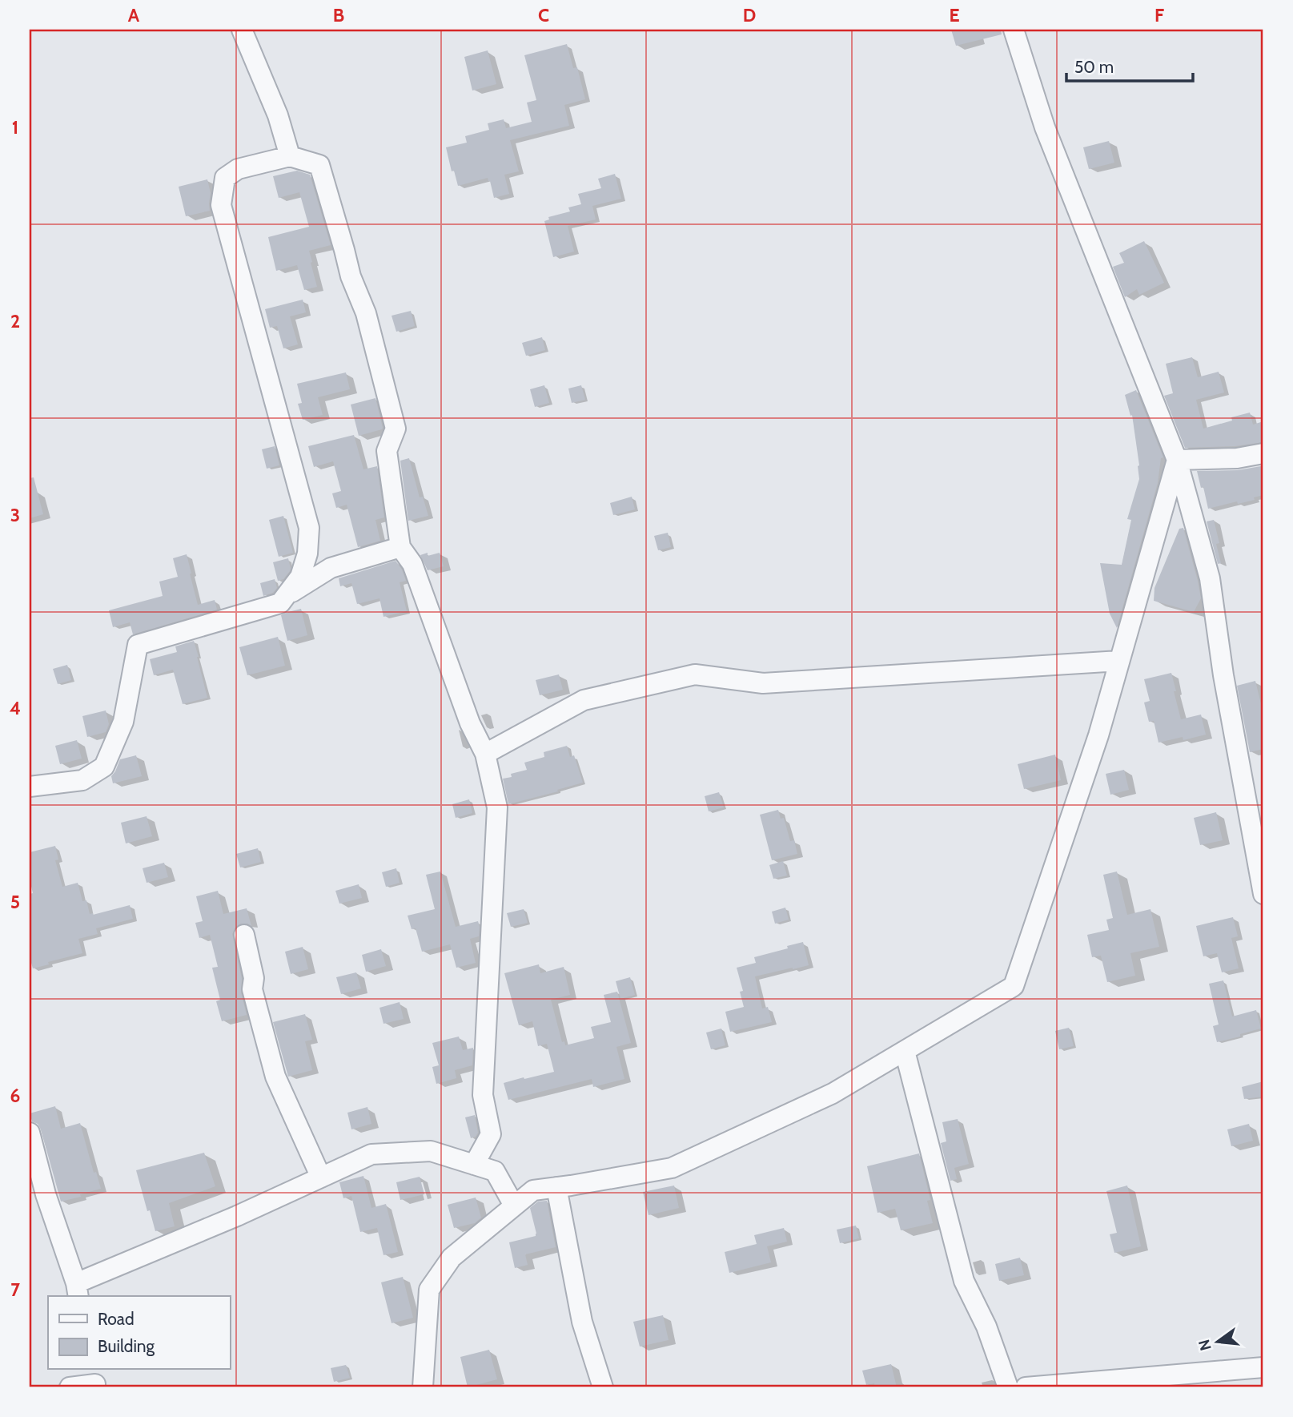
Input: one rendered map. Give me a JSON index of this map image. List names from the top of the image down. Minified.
{"legend":["Road","Building"],"scale_bar":"50 m","north":"left","grid":{"columns":["A","B","C","D","E","F"],"rows":["1","2","3","4","5","6","7"]}}
